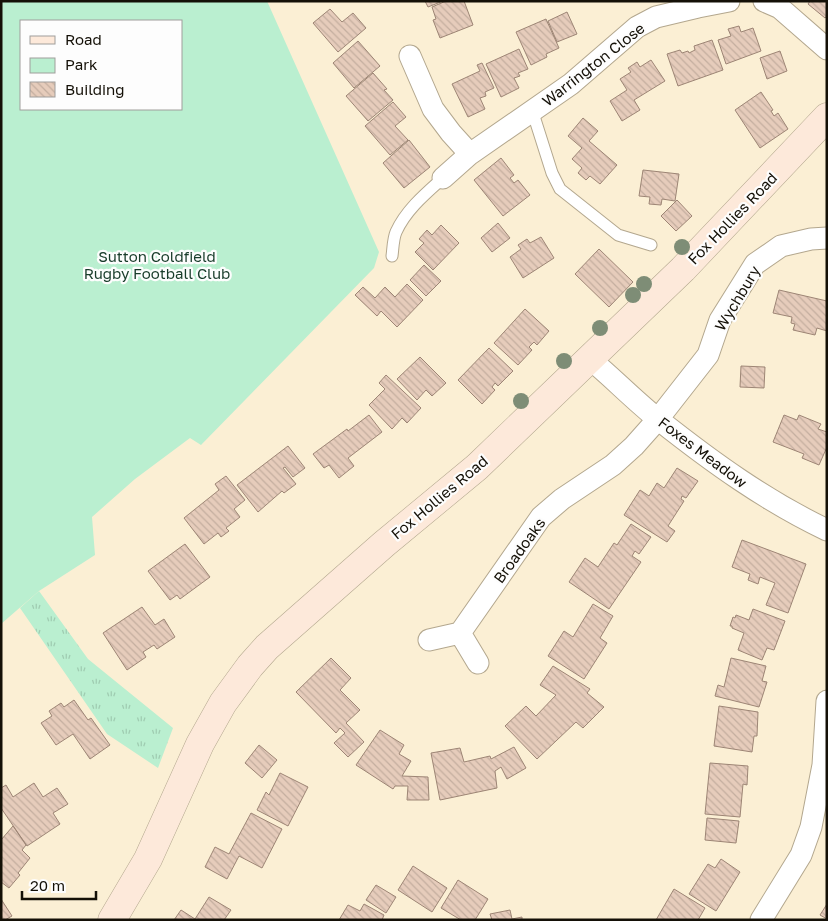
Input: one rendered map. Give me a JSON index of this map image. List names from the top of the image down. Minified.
{"streets":{"street":["Warrington Close","Fox Hollies Road","Wychbury","Foxes Meadow","Broadoaks"]},"crossings":[["Fox Hollies Road","Foxes Meadow"],["Wychbury","Foxes Meadow"],["Wychbury","Broadoaks"],["Foxes Meadow","Broadoaks"]],"parks":["Sutton Coldfield Rugby Football Club"],"legend":["Road","Park","Building"],"scale_bar":"20 m"}
